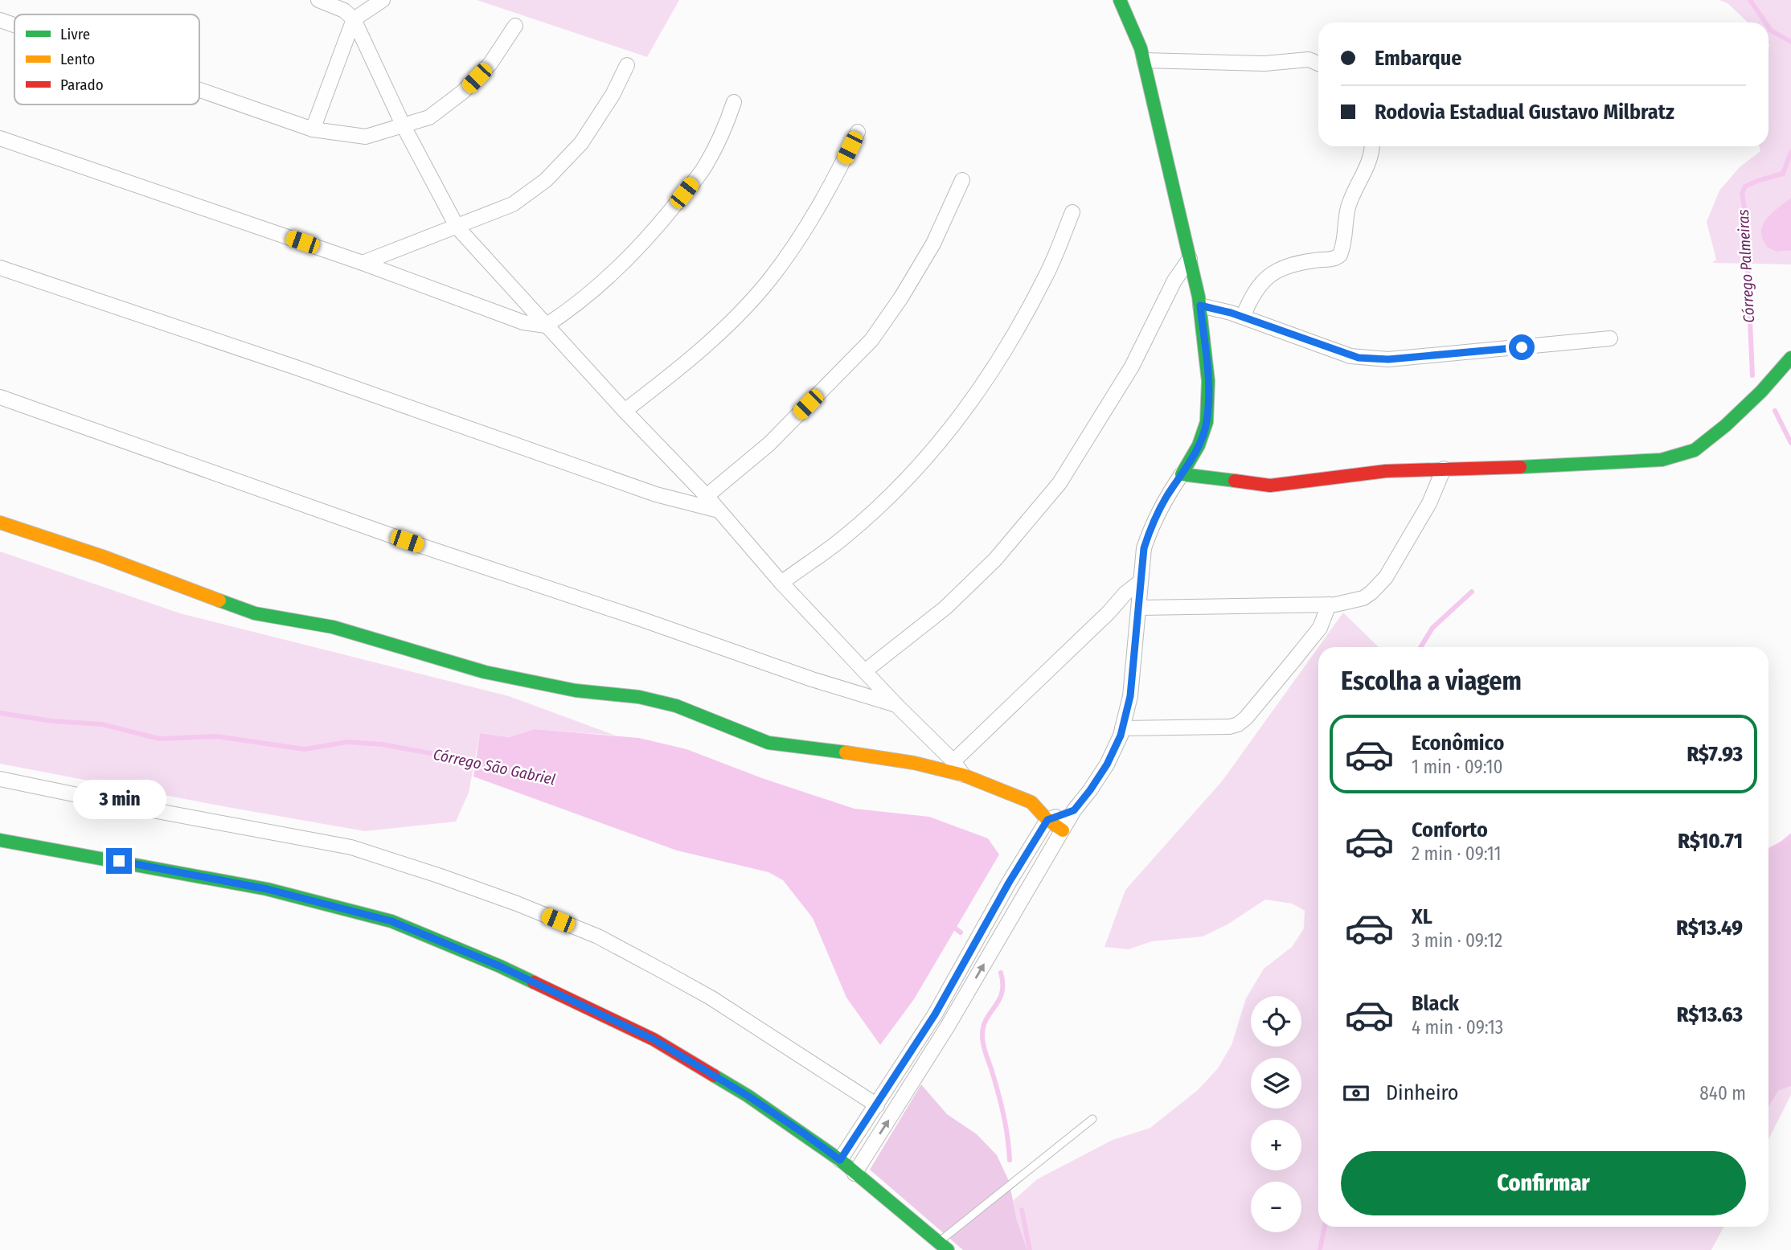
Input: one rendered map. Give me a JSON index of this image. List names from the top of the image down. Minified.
{"water":["Córrego Palmeiras","Córrego São Gabriel"],"legend":["Livre","Lento","Parado"],"page":{"banner":["Embarque","Rodovia Estadual Gustavo Milbratz"],"heading":"Escolha a viagem","list":[{"name":"Econômico","note":"1 min · 09:10","value":"R$7.93"},{"name":"Conforto","note":"2 min · 09:11","value":"R$10.71"},{"name":"XL","note":"3 min · 09:12","value":"R$13.49"},{"name":"Black","note":"4 min · 09:13","value":"R$13.63"}],"bubble":"3 min","map_buttons":["+","−"],"pay":["Dinheiro","840 m"],"buttons":"Confirmar"}}
